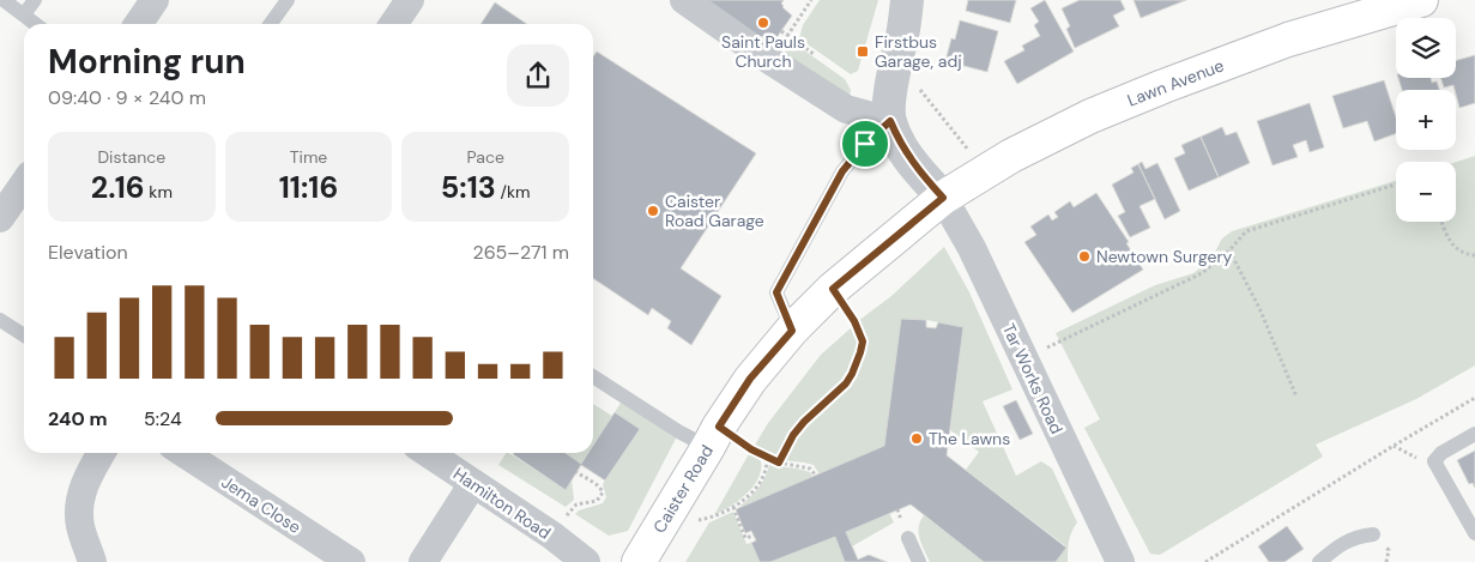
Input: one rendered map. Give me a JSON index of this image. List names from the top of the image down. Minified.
{"streets":{"main road":["Lawn Avenue","Caister Road"],"street":["Tar Works Road","Hamilton Road","Jema Close"]},"crossings":[["Lawn Avenue","Tar Works Road"],["Lawn Avenue","Caister Road"],["Tar Works Road","Caister Road"]],"places":{"other":["Saint Pauls Church","Caister Road Garage","Newtown Surgery","The Lawns"],"transit":["Firstbus Garage, adj"]},"page":{"map_buttons":["+","−"],"heading":["Morning run","09:40 · 9 × 240 m"],"stats":[["Distance","2.16 km"],["Time","11:16"],["Pace","5:13 /km"]],"chart":["Elevation","265–271 m"],"list":[{"name":"240 m","note":"5:24"}]}}
